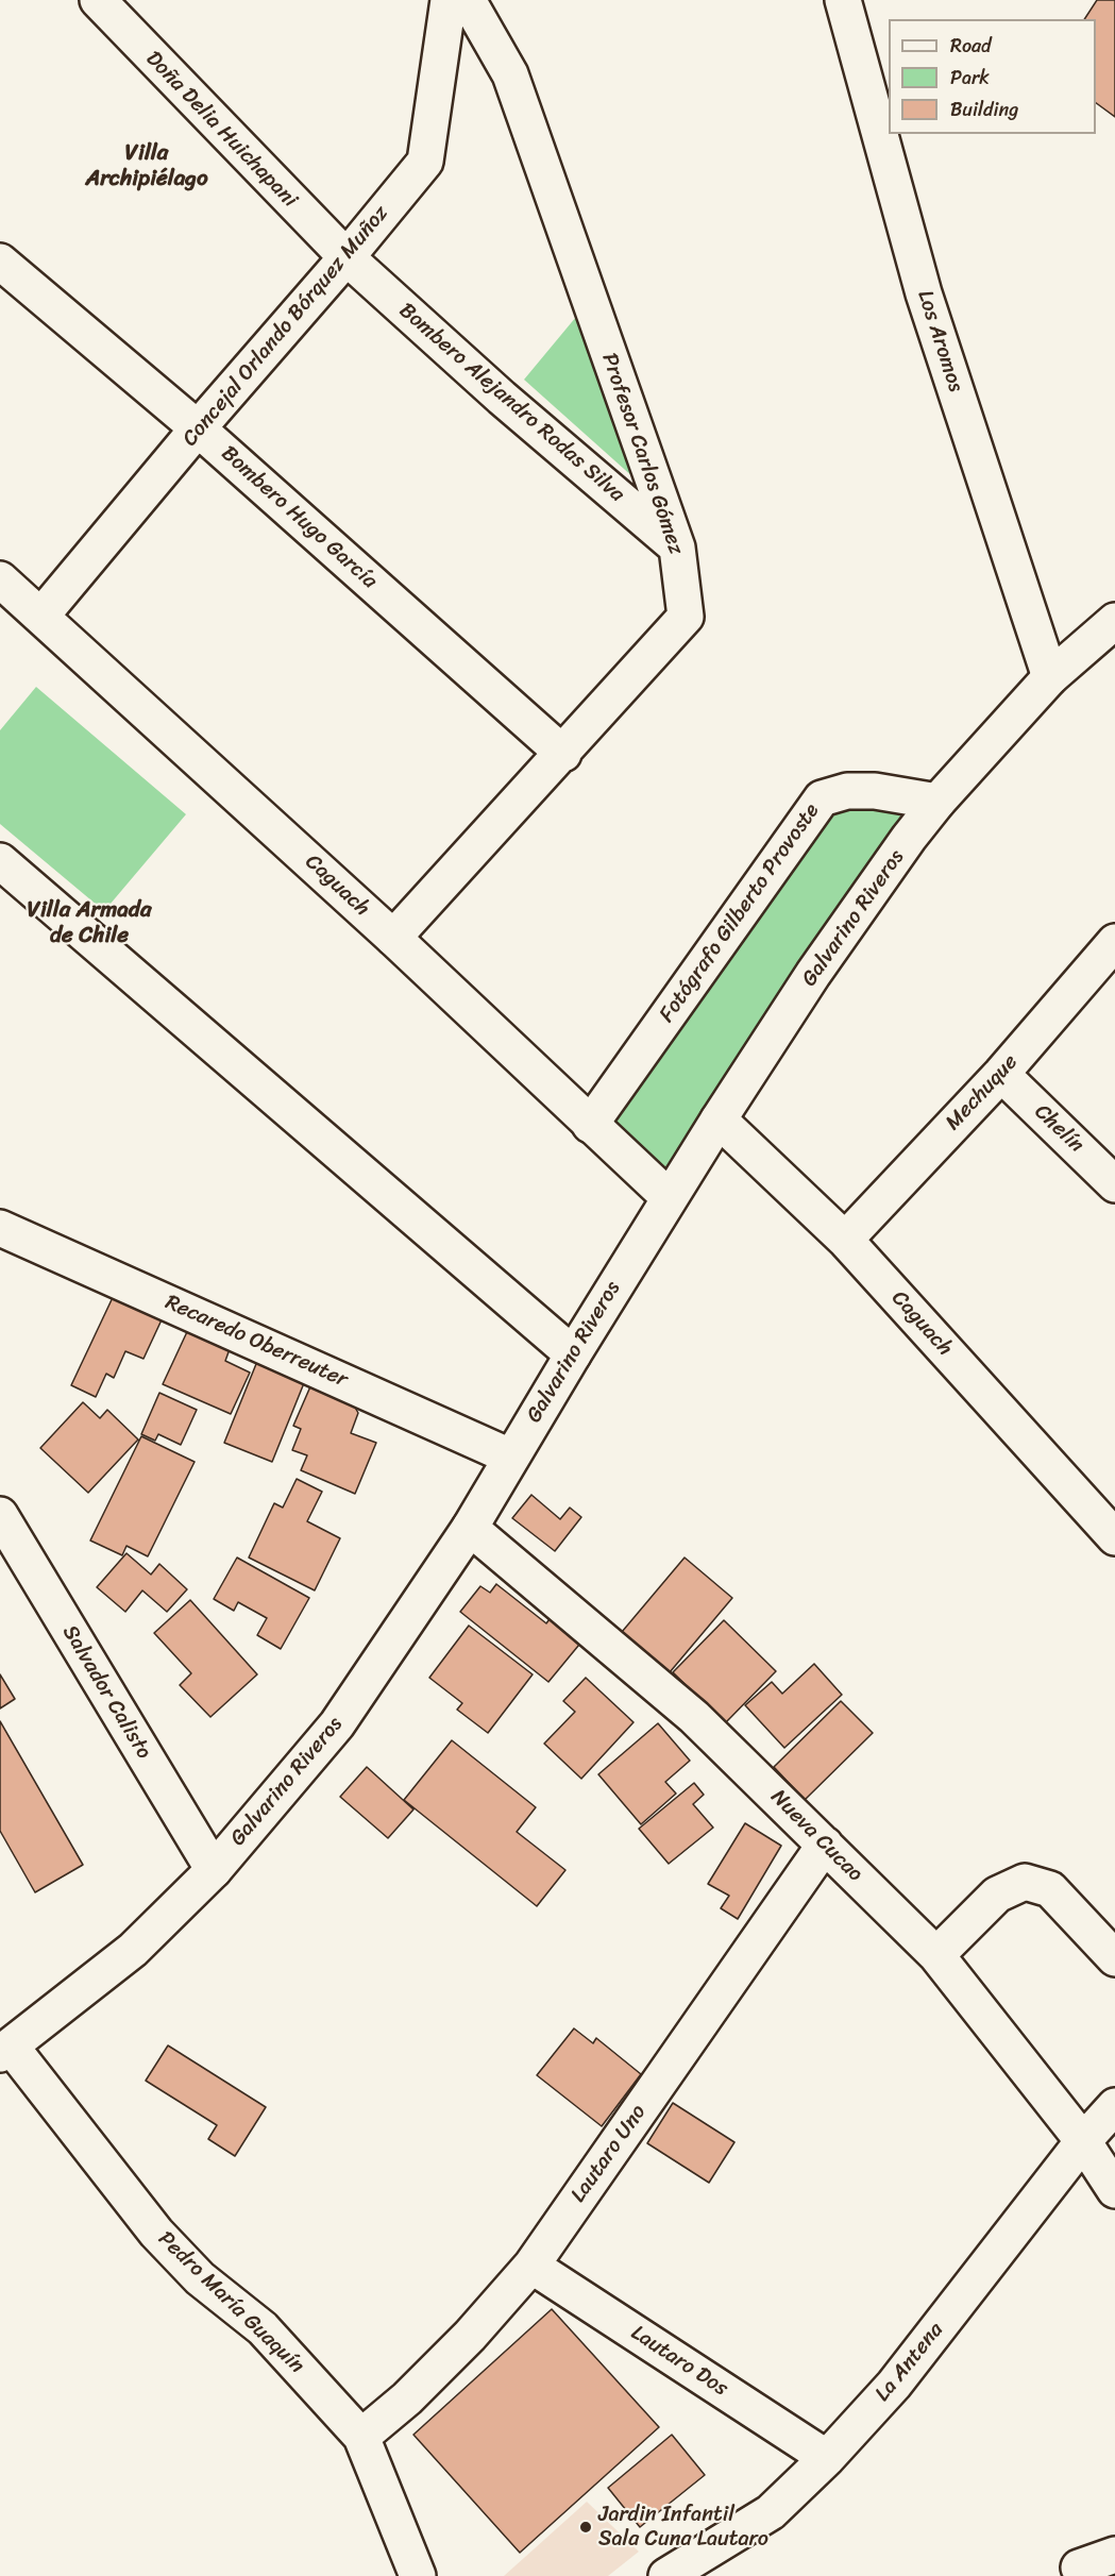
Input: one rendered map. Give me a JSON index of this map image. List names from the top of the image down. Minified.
{"streets":{"street":["Doña Delia Huichapani","Concejal Orlando Bórquez Muñoz","Los Aromos","Bombero Alejandro Rodas Silva","Profesor Carlos Gómez","Bombero Hugo García","Caguach","Fotógrafo Gilberto Provoste","Galvarino Riveros","Mechuque","Chelín","Recaredo Oberreuter","Salvador Calisto","Nueva Cucao","Lautaro Uno","Pedro María Guaquín","Lautaro Dos","La Antena"]},"crossings":[["Doña Delia Huichapani","Concejal Orlando Bórquez Muñoz"],["Doña Delia Huichapani","Bombero Alejandro Rodas Silva"],["Concejal Orlando Bórquez Muñoz","Bombero Alejandro Rodas Silva"],["Concejal Orlando Bórquez Muñoz","Bombero Hugo García"],["Concejal Orlando Bórquez Muñoz","Caguach"],["Los Aromos","Galvarino Riveros"],["Bombero Alejandro Rodas Silva","Profesor Carlos Gómez"],["Profesor Carlos Gómez","Bombero Hugo García"],["Profesor Carlos Gómez","Caguach"],["Caguach","Fotógrafo Gilberto Provoste"],["Caguach","Galvarino Riveros"],["Caguach","Mechuque"],["Fotógrafo Gilberto Provoste","Galvarino Riveros"],["Galvarino Riveros","Recaredo Oberreuter"],["Galvarino Riveros","Salvador Calisto"],["Galvarino Riveros","Nueva Cucao"],["Galvarino Riveros","Pedro María Guaquín"],["Mechuque","Chelín"],["Nueva Cucao","Lautaro Uno"],["Nueva Cucao","La Antena"],["Lautaro Uno","Pedro María Guaquín"],["Lautaro Uno","Lautaro Dos"],["Lautaro Dos","La Antena"]],"districts":["Villa Archipiélago","Villa Armada de Chile"],"places":["Jardin Infantil Sala Cuna Lautaro"],"legend":["Road","Park","Building"]}
